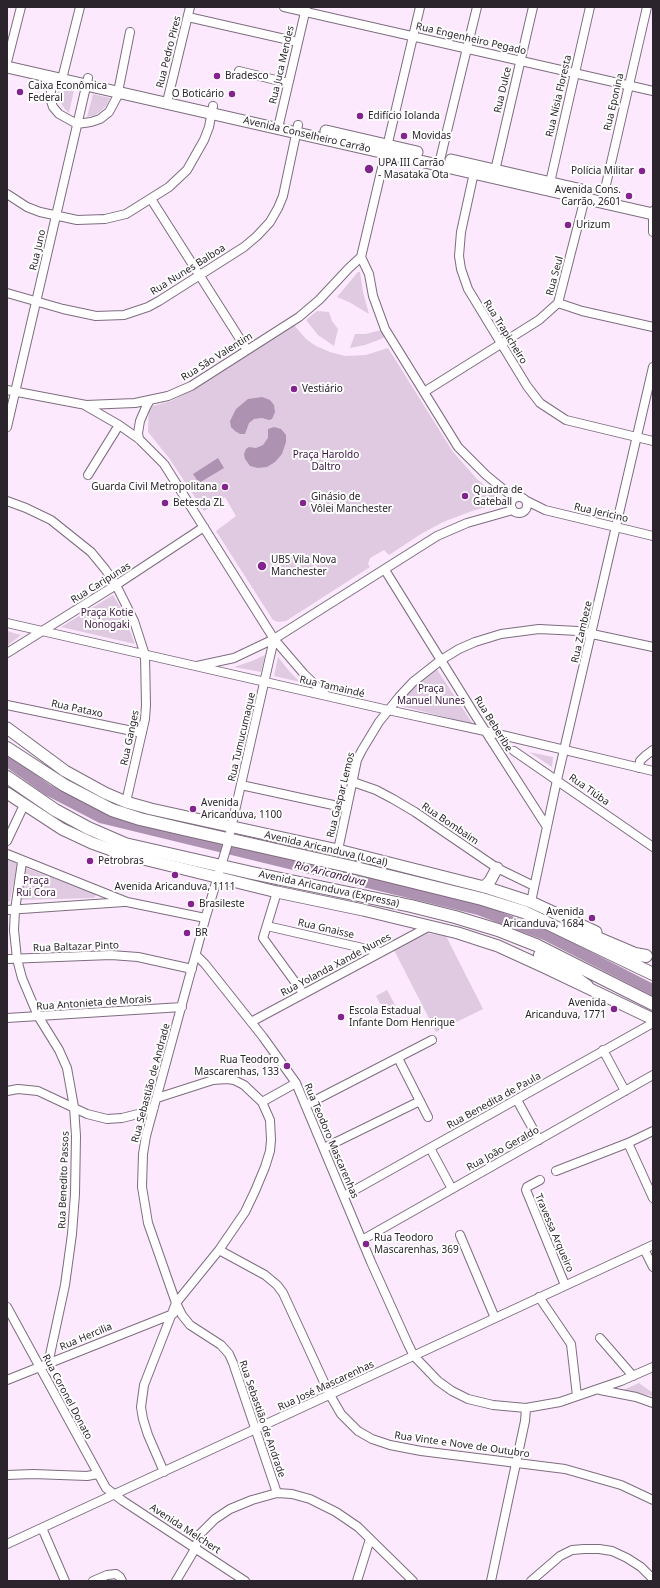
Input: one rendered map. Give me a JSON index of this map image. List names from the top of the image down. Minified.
{"streets":{"highway":["Avenida Aricanduva (Expressa)"],"main road":["Avenida Conselheiro Carrão","Avenida Aricanduva (Local)"],"street":["Rua Engenheiro Pegado","Rua Pedro Pires","Rua Juca Mendes","Rua Dulce","Rua Nísia Floresta","Rua Eponina","Rua Juno","Rua Nunes Balboa","Rua Seul","Rua Trapicheiro","Rua São Valentim","Rua Jericino","Rua Caripunas","Rua Zambeze","Rua Tamaindé","Rua Pataxo","Rua Beberibe","Rua Tumucumaque","Rua Ganges","Rua Tiúba","Rua Gaspar Lemos","Rua Bombaim","Rua Gnaisse","Rua Baltazar Pinto","Rua Yolanda Xande Nunes","Rua Antonieta de Morais","Rua Sebastião de Andrade","Rua Benedita de Paula","Rua Teodoro Mascarenhas","Rua João Geraldo","Rua Benedito Passos","Travessa Arqueiro","Rua Hercilia","Rua José Mascarenhas","Rua Coronel Donato","Rua Vinte e Nove de Outubro","Avenida Melchert"]},"crossings":[["Rua Engenheiro Pegado","Rua Juca Mendes"],["Rua Engenheiro Pegado","Rua Dulce"],["Rua Engenheiro Pegado","Rua Nísia Floresta"],["Rua Engenheiro Pegado","Rua Eponina"],["Rua Pedro Pires","Avenida Conselheiro Carrão"],["Rua Juca Mendes","Avenida Conselheiro Carrão"],["Rua Dulce","Avenida Conselheiro Carrão"],["Rua Nísia Floresta","Avenida Conselheiro Carrão"],["Rua Eponina","Avenida Conselheiro Carrão"],["Avenida Conselheiro Carrão","Rua Juno"],["Avenida Conselheiro Carrão","Rua Nunes Balboa"],["Avenida Conselheiro Carrão","Rua Seul"],["Avenida Conselheiro Carrão","Rua Trapicheiro"],["Rua Juno","Rua Nunes Balboa"],["Rua Juno","Rua São Valentim"],["Rua Seul","Rua Trapicheiro"],["Rua Trapicheiro","Rua Zambeze"],["Rua Jericino","Rua Zambeze"],["Rua Caripunas","Rua Tamaindé"],["Rua Caripunas","Rua Ganges"],["Rua Zambeze","Rua Tamaindé"],["Rua Zambeze","Rua Beberibe"],["Rua Zambeze","Rua Tiúba"],["Rua Zambeze","Rua Gaspar Lemos"],["Rua Zambeze","Rua Bombaim"],["Rua Zambeze","Avenida Aricanduva (Local)"],["Rua Tamaindé","Rua Beberibe"],["Rua Tamaindé","Rua Tumucumaque"],["Rua Tamaindé","Rua Ganges"],["Rua Tamaindé","Rua Gaspar Lemos"],["Rua Pataxo","Rua Ganges"],["Rua Beberibe","Rua Gaspar Lemos"],["Rua Tumucumaque","Avenida Aricanduva (Local)"],["Rua Tumucumaque","Rua Sebastião de Andrade"],["Rua Ganges","Avenida Aricanduva (Local)"],["Rua Gaspar Lemos","Rua Bombaim"],["Rua Gaspar Lemos","Avenida Aricanduva (Local)"],["Avenida Aricanduva (Expressa)","Rua Sebastião de Andrade"],["Rua Gnaisse","Rua Yolanda Xande Nunes"],["Rua Baltazar Pinto","Rua Sebastião de Andrade"],["Rua Baltazar Pinto","Rua Benedito Passos"],["Rua Yolanda Xande Nunes","Rua Teodoro Mascarenhas"],["Rua Antonieta de Morais","Rua Sebastião de Andrade"],["Rua Antonieta de Morais","Rua Benedito Passos"],["Rua Sebastião de Andrade","Rua Teodoro Mascarenhas"],["Rua Sebastião de Andrade","Rua José Mascarenhas"],["Rua Benedita de Paula","Rua Teodoro Mascarenhas"],["Rua Teodoro Mascarenhas","Rua João Geraldo"],["Rua Teodoro Mascarenhas","Rua José Mascarenhas"],["Rua Benedito Passos","Rua Hercilia"],["Rua Benedito Passos","Rua Coronel Donato"],["Travessa Arqueiro","Rua José Mascarenhas"],["Rua Hercilia","Rua Coronel Donato"],["Rua José Mascarenhas","Rua Coronel Donato"],["Rua José Mascarenhas","Rua Vinte e Nove de Outubro"],["Rua José Mascarenhas","Avenida Melchert"],["Rua Coronel Donato","Avenida Melchert"]],"water":["Rio Aricanduva"],"parks":["Praça Haroldo Daltro","Praça Kotie Nonogaki","Praça Manuel Nunes","Praça Rui Cora"],"places":["Bradesco","Caixa Econômica Federal","O Boticário","Edifício Iolanda","Movidas","UPA III Carrão - Masataka Ota","Polícia Militar","Avenida Cons. Carrão, 2601","Urizum","Vestiário","Guarda Civil Metropolitana","Quadra de Gateball","Betesda ZL","Ginásio de Vôlei Manchester","UBS Vila Nova Manchester","Avenida Aricanduva, 1100","Petrobras","Avenida Aricanduva, 1111","Brasileste","Avenida Aricanduva, 1684","BR","Avenida Aricanduva, 1771","Escola Estadual Infante Dom Henrique","Rua Teodoro Mascarenhas, 133","Rua Teodoro Mascarenhas, 369"]}
